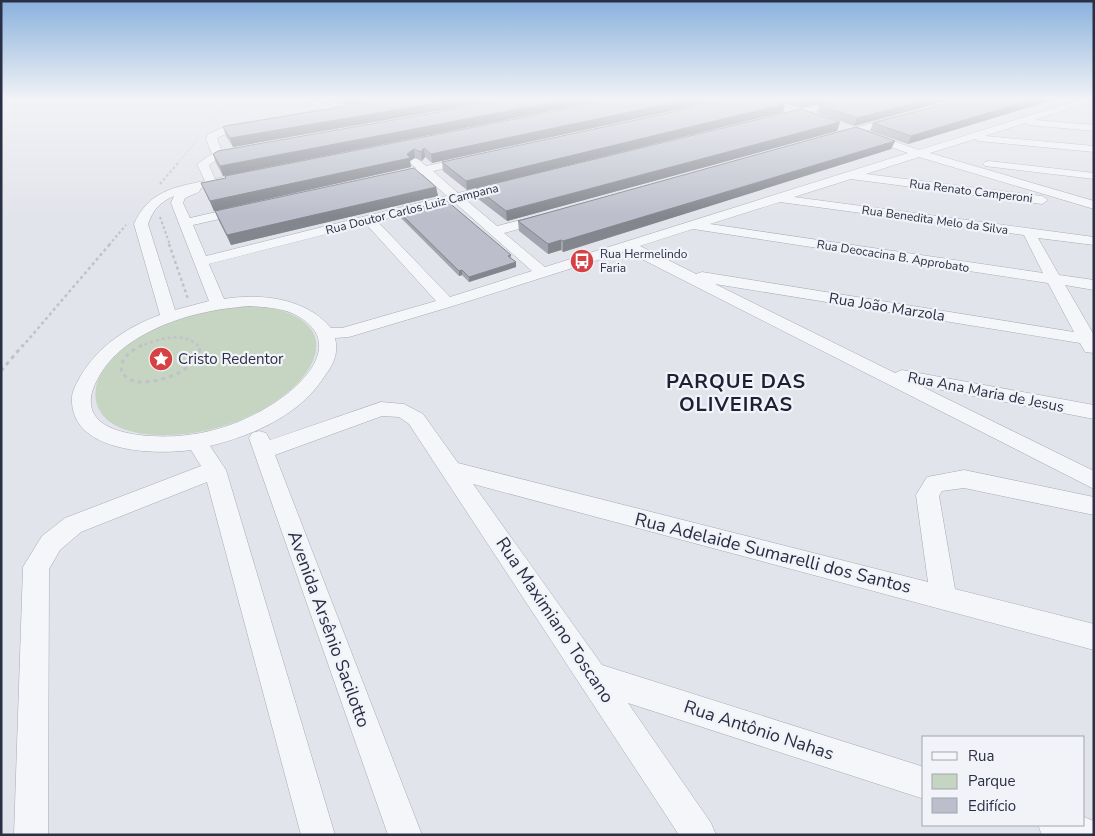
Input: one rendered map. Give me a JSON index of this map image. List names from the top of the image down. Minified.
{"streets":{"street":["Rua Renato Camperoni","Rua Doutor Carlos Luiz Campana","Rua Benedita Melo da Silva","Rua Deocacina B. Approbato","Rua João Marzola","Rua Ana Maria de Jesus","Rua Adelaide Sumarelli dos Santos","Rua Maximiano Toscano","Avenida Arsênio Sacilotto","Rua Antônio Nahas"]},"crossings":[["Rua Adelaide Sumarelli dos Santos","Rua Maximiano Toscano"],["Rua Maximiano Toscano","Avenida Arsênio Sacilotto"],["Rua Maximiano Toscano","Rua Antônio Nahas"]],"districts":["PARQUE DAS OLIVEIRAS"],"places":{"bus stop":["Rua Hermelindo Faria"],"place":["Cristo Redentor"]},"legend":["Rua","Parque","Edifício"]}
